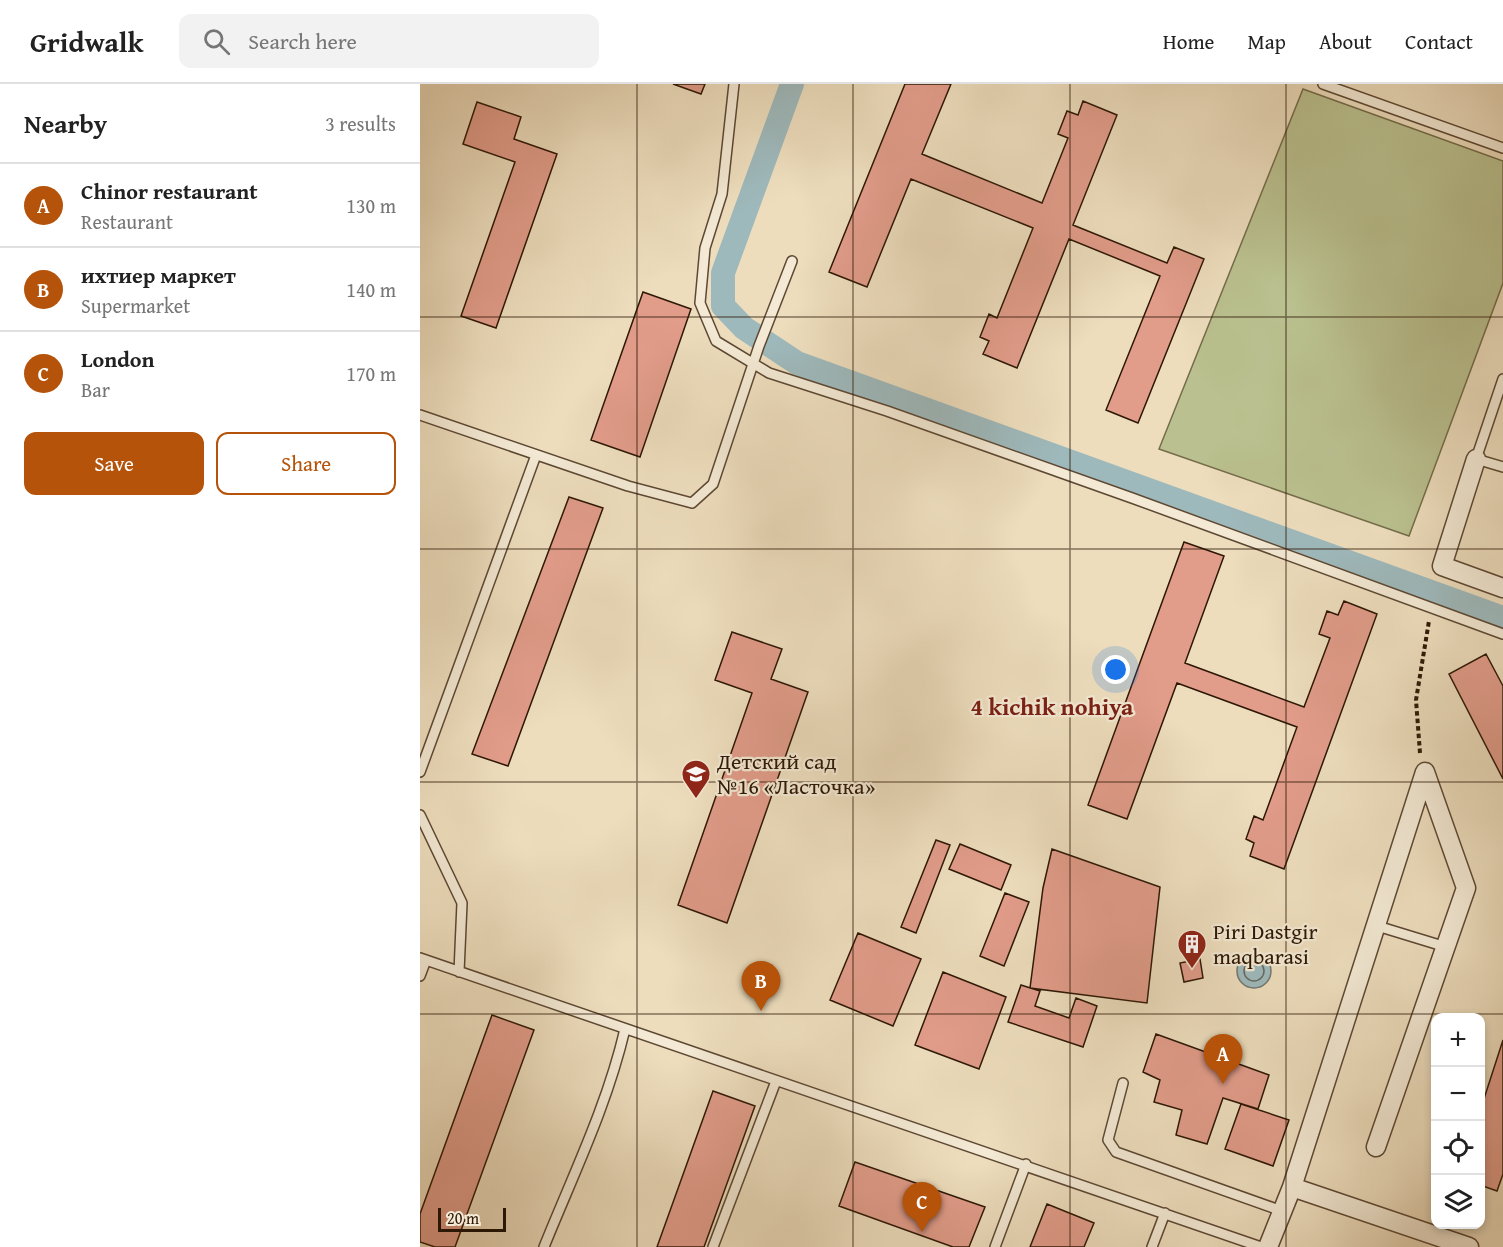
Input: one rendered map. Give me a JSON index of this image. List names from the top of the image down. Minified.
{"districts":["4 kichik nohiya"],"places":{"school or university":["Детский сад №16 «Ласточка»"],"building":["Piri Dastgir maqbarasi"]},"scale_bar":"20 m","page":{"header":"Gridwalk","search":"Search here","nav":["Home","Map","About","Contact"],"heading":["Nearby","3 results"],"list":[{"mark":"A","name":"Chinor restaurant","note":"Restaurant","value":"130 m"},{"mark":"B","name":"ихтиер маркет","note":"Supermarket","value":"140 m"},{"mark":"C","name":"London","note":"Bar","value":"170 m"}],"buttons":["Save","Share"],"pins":["B","A","C"],"map_buttons":["+","−"],"scale":"20 m"}}
